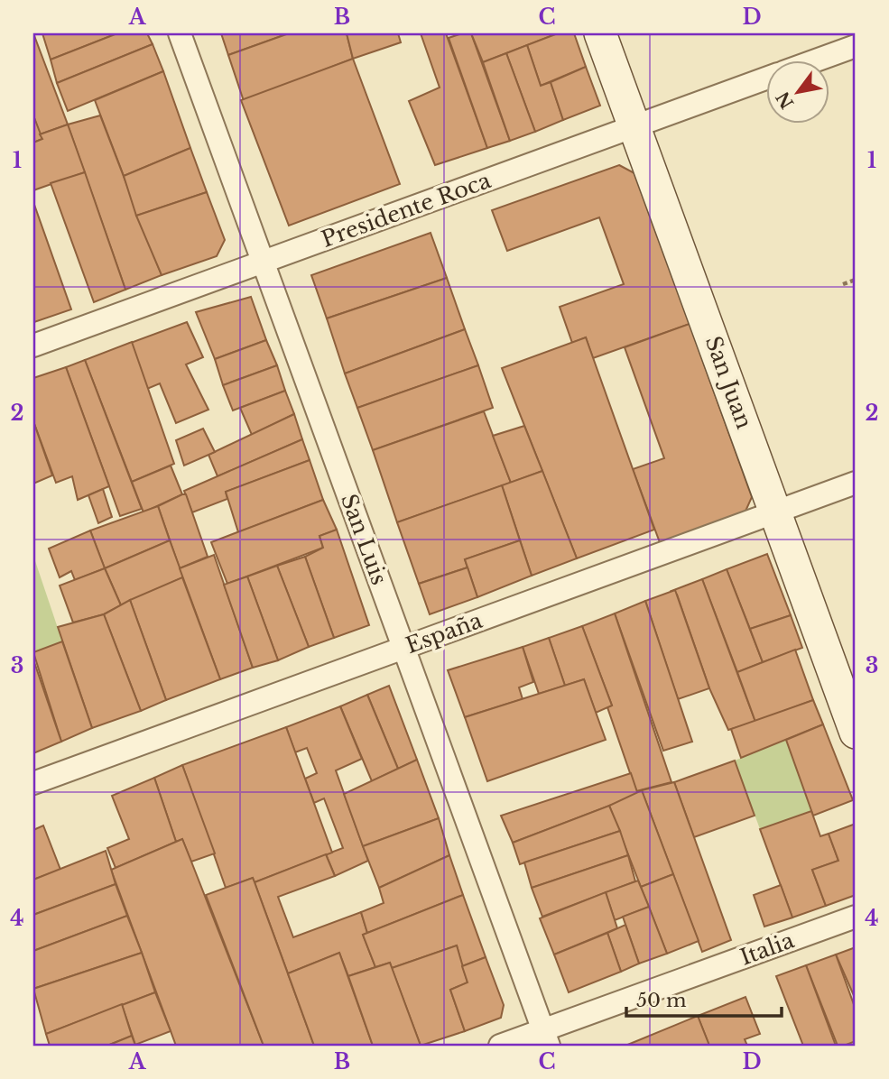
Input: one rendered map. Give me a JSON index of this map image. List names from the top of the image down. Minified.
{"streets":{"main road":["San Juan"],"street":["Presidente Roca","San Luis","España","Italia"]},"crossings":[["Presidente Roca","San Juan"],["Presidente Roca","San Luis"],["San Juan","España"],["San Luis","España"],["San Luis","Italia"]],"scale_bar":"50 m","north":"bottom left","grid":{"columns":["A","B","C","D"],"rows":["1","2","3","4"]}}
